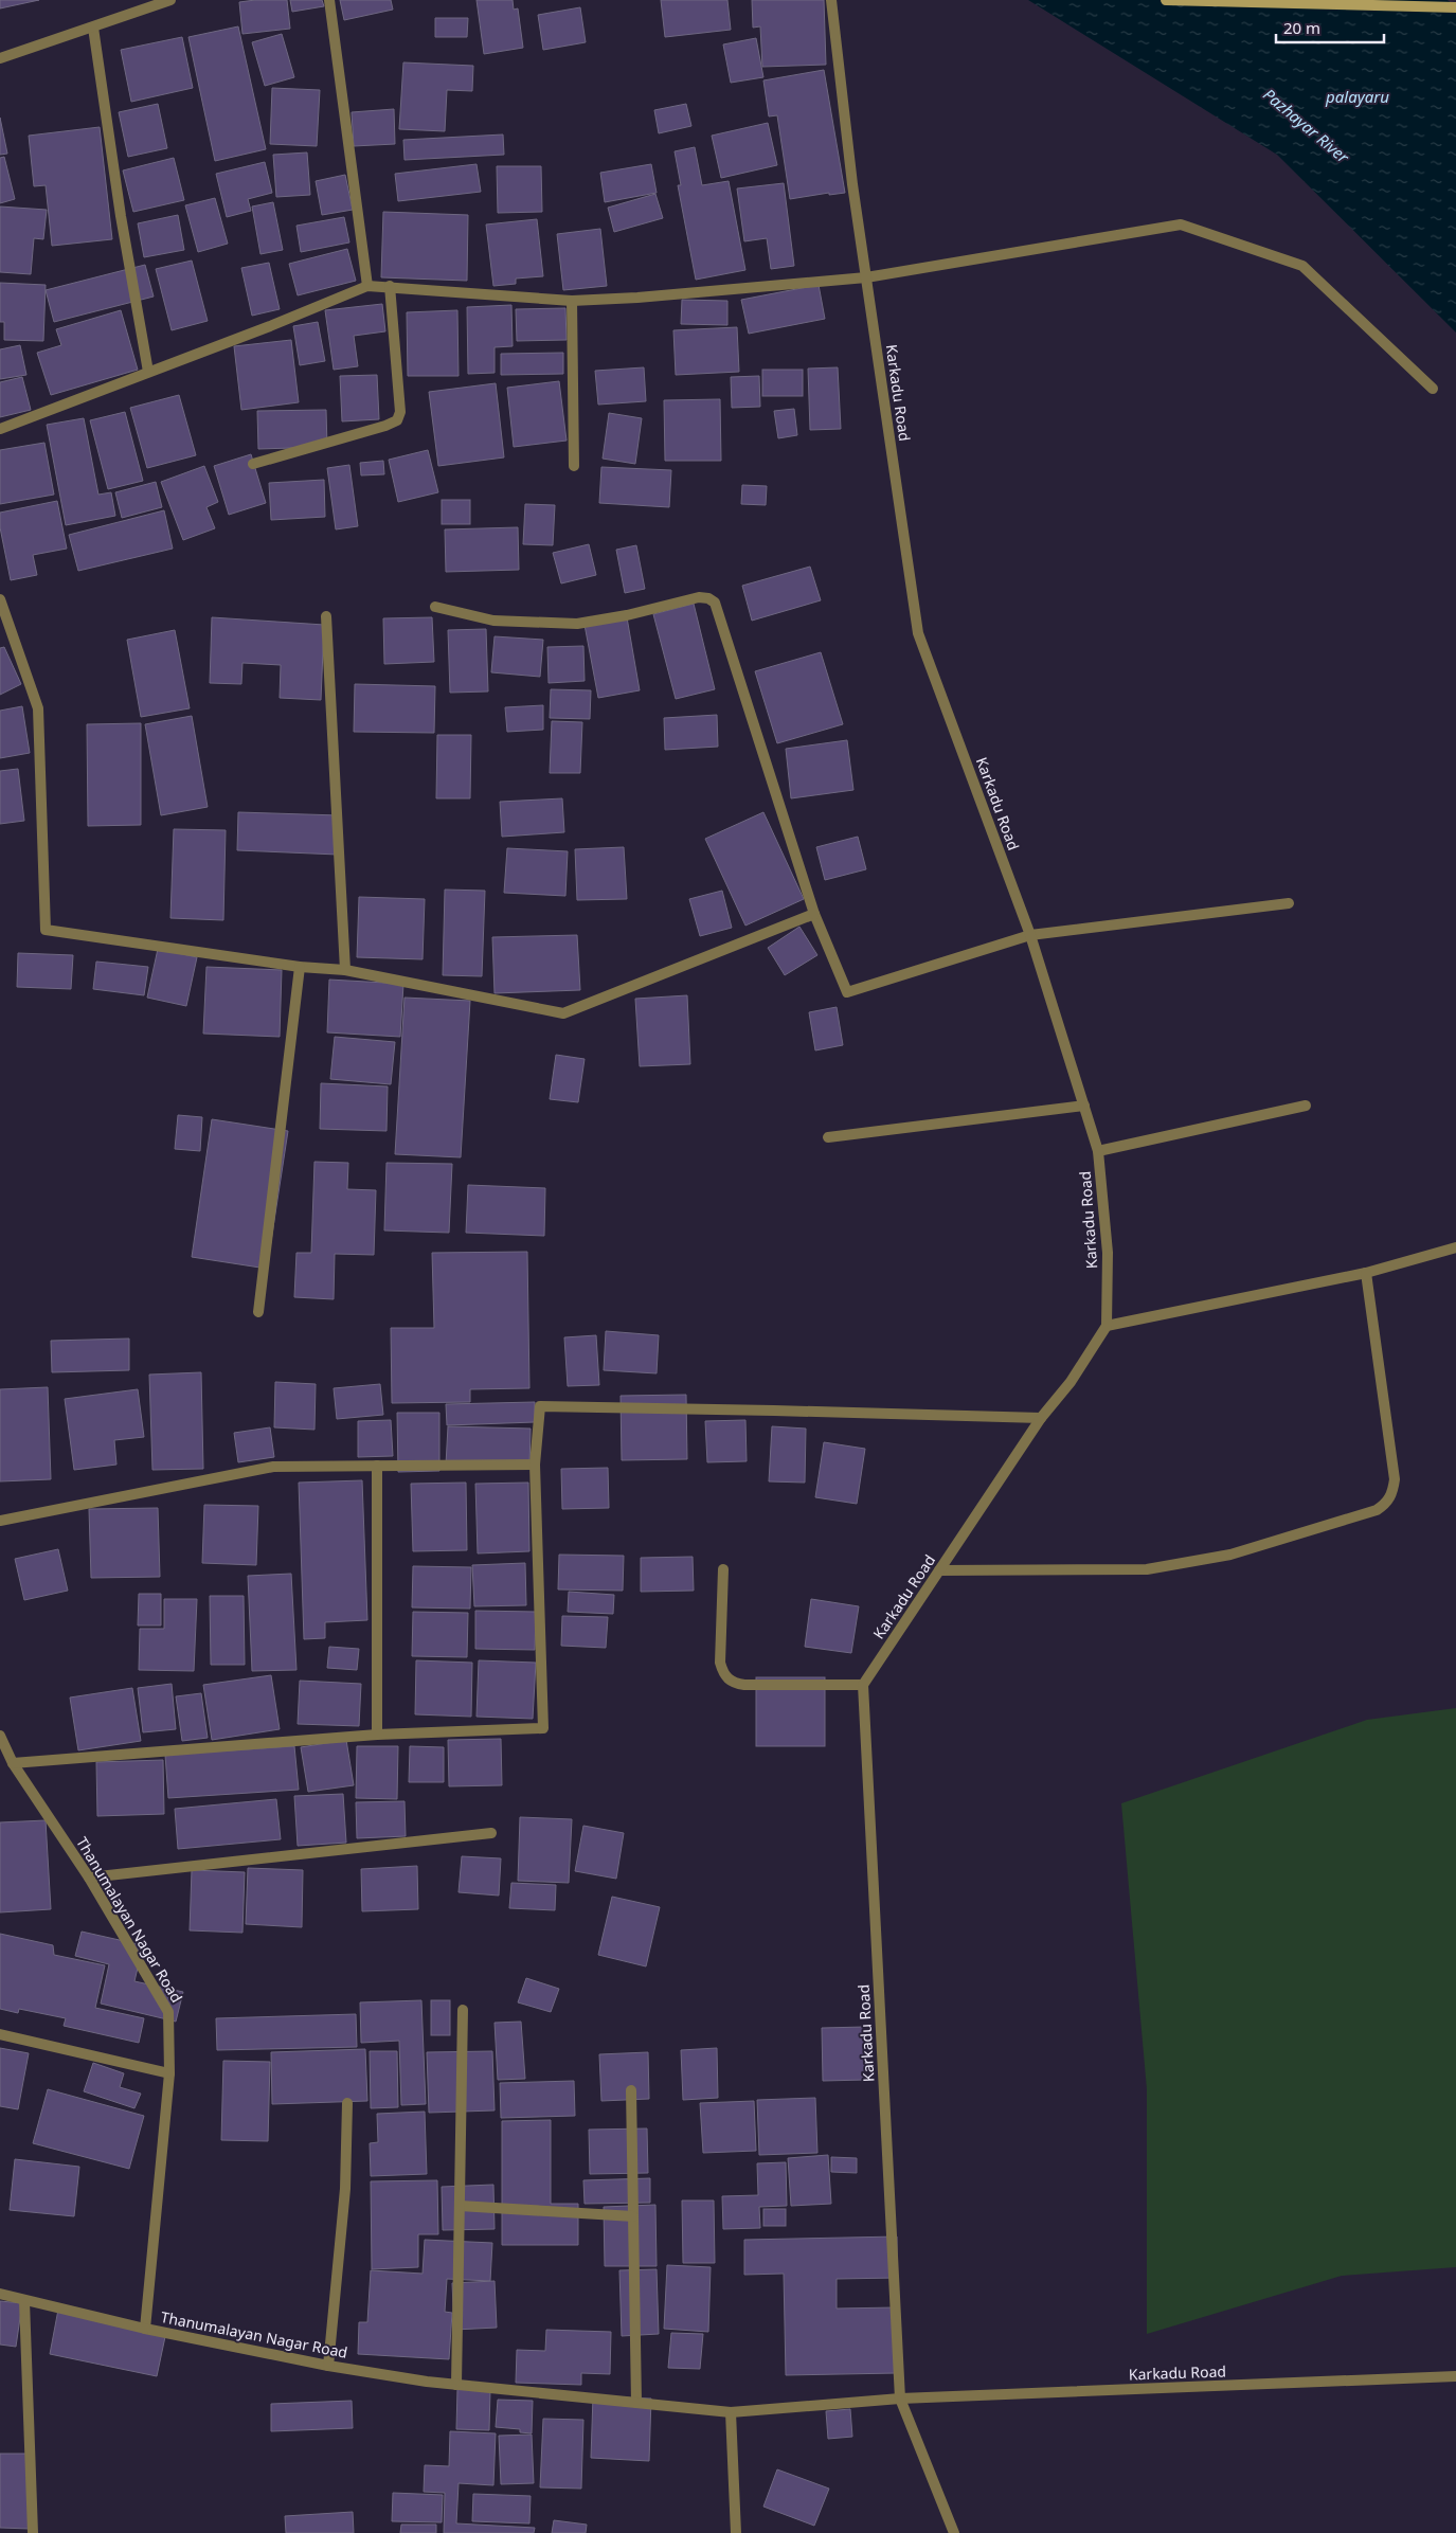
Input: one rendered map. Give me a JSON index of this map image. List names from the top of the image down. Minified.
{"streets":{"street":["Karkadu Road","Thanumalayan Nagar Road"]},"crossings":[["Karkadu Road","Thanumalayan Nagar Road"]],"water":["palayaru","Pazhayar River"],"scale_bar":"20 m"}
